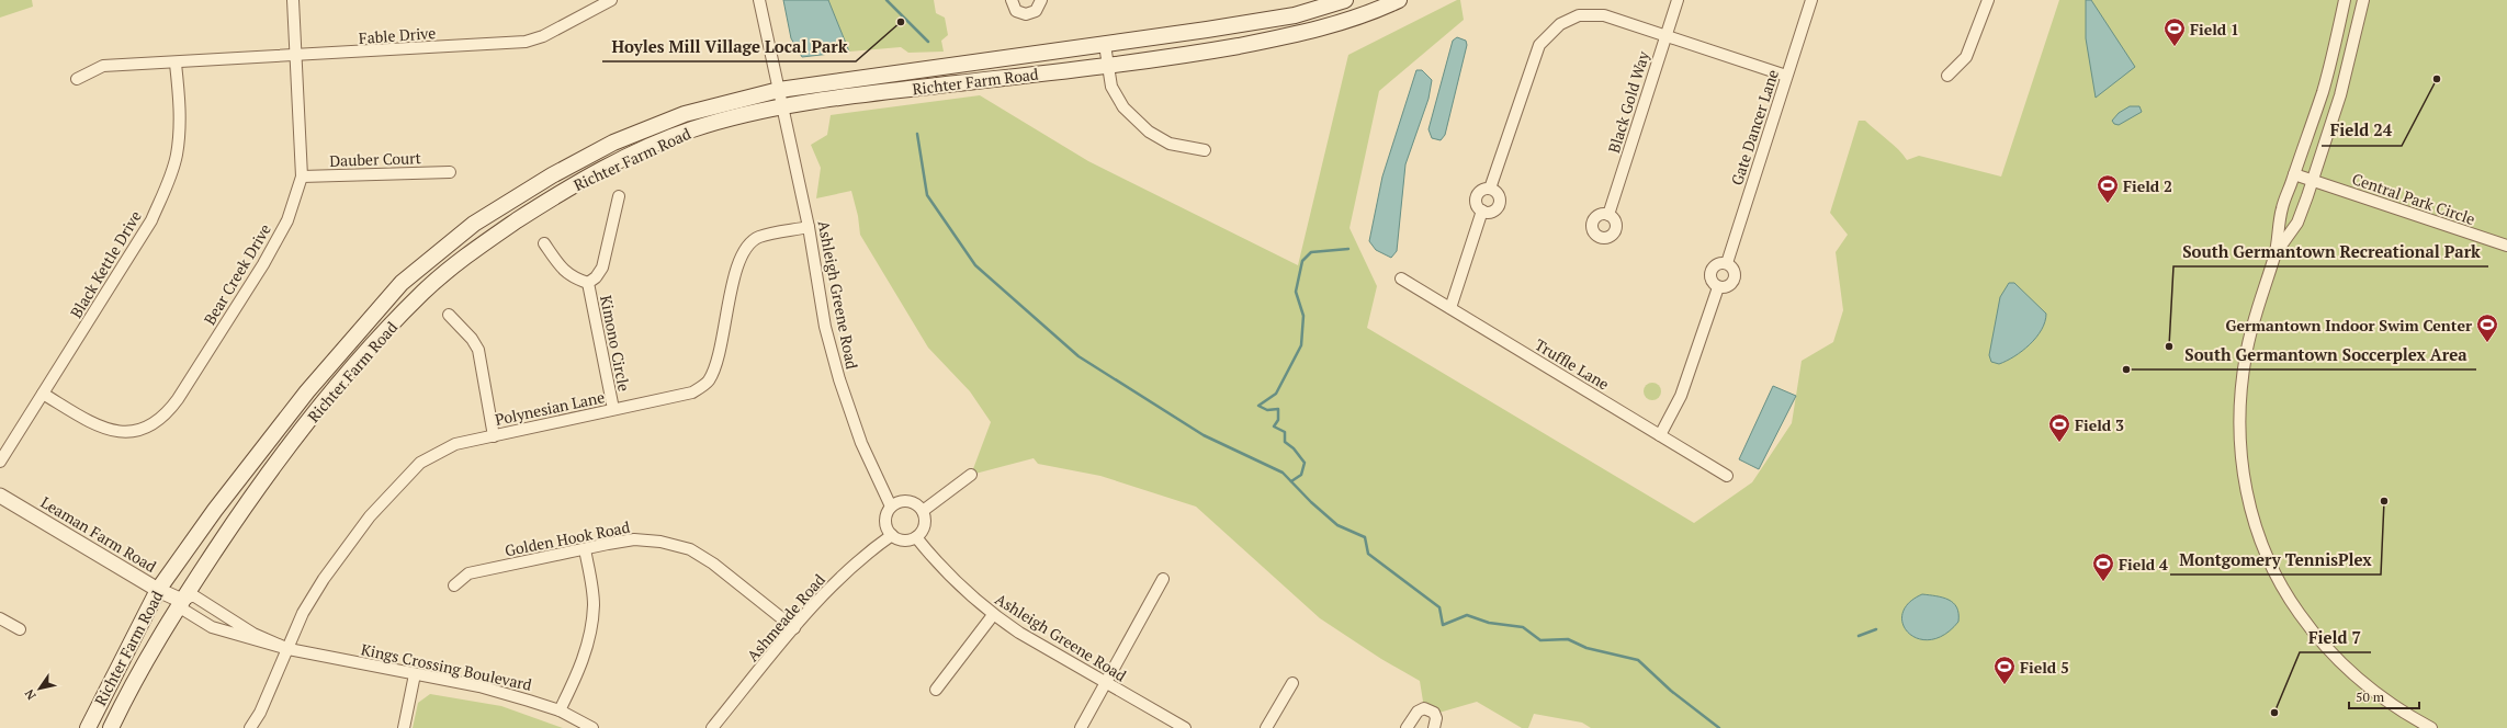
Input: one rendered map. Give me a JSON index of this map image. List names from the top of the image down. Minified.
{"streets":{"main road":["Richter Farm Road"],"street":["Fable Drive","Black Gold Way","Gate Dancer Lane","Dauber Court","Central Park Circle","Black Kettle Drive","Bear Creek Drive","Ashleigh Greene Road","Kimono Circle","Truffle Lane","Polynesian Lane","Leaman Farm Road","Golden Hook Road","Ashmeade Road","Kings Crossing Boulevard"]},"crossings":[["Fable Drive","Black Kettle Drive"],["Fable Drive","Bear Creek Drive"],["Richter Farm Road","Ashleigh Greene Road"],["Richter Farm Road","Leaman Farm Road"],["Richter Farm Road","Kings Crossing Boulevard"],["Dauber Court","Bear Creek Drive"],["Black Kettle Drive","Bear Creek Drive"],["Ashleigh Greene Road","Polynesian Lane"],["Ashleigh Greene Road","Ashmeade Road"],["Kimono Circle","Polynesian Lane"],["Polynesian Lane","Kings Crossing Boulevard"],["Leaman Farm Road","Kings Crossing Boulevard"],["Golden Hook Road","Ashmeade Road"]],"places":{"other":["Hoyles Mill Village Local Park","Field 24","South Germantown Recreational Park","South Germantown Soccerplex Area","Montgomery TennisPlex","Field 7"],"sports":["Field 1","Field 2","Germantown Indoor Swim Center","Field 3","Field 4","Field 5"]},"scale_bar":"50 m","north":"bottom left"}
